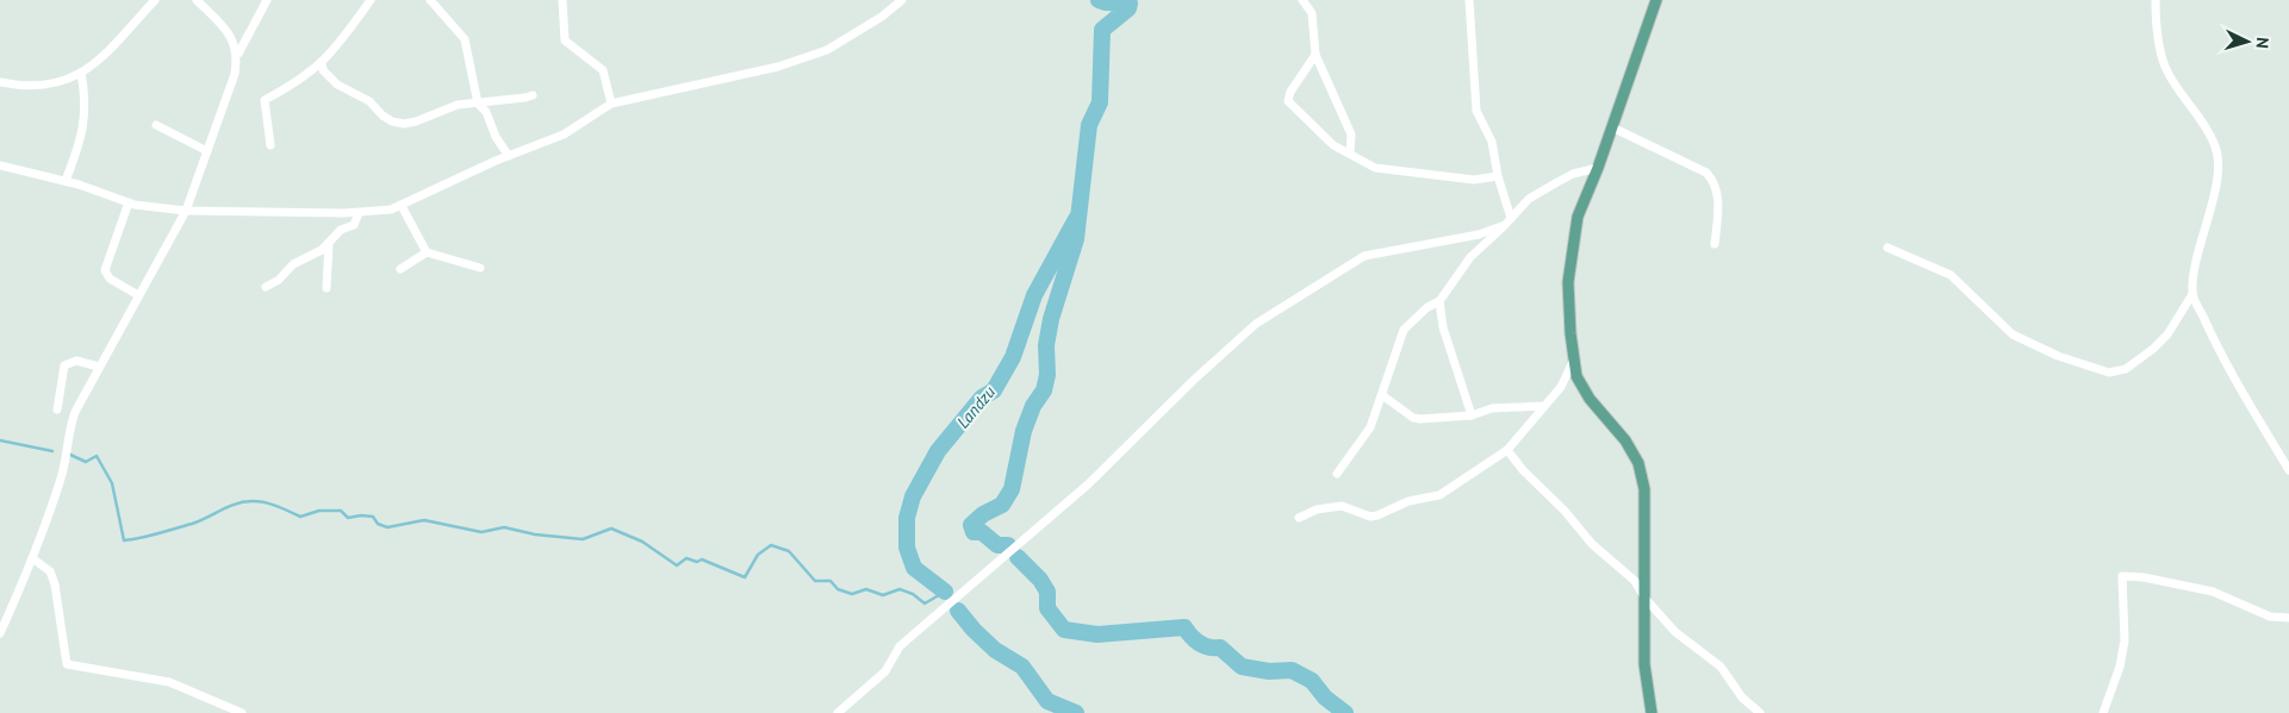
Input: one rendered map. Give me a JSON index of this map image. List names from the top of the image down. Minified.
{"water":["Landzu"],"north":"right"}
